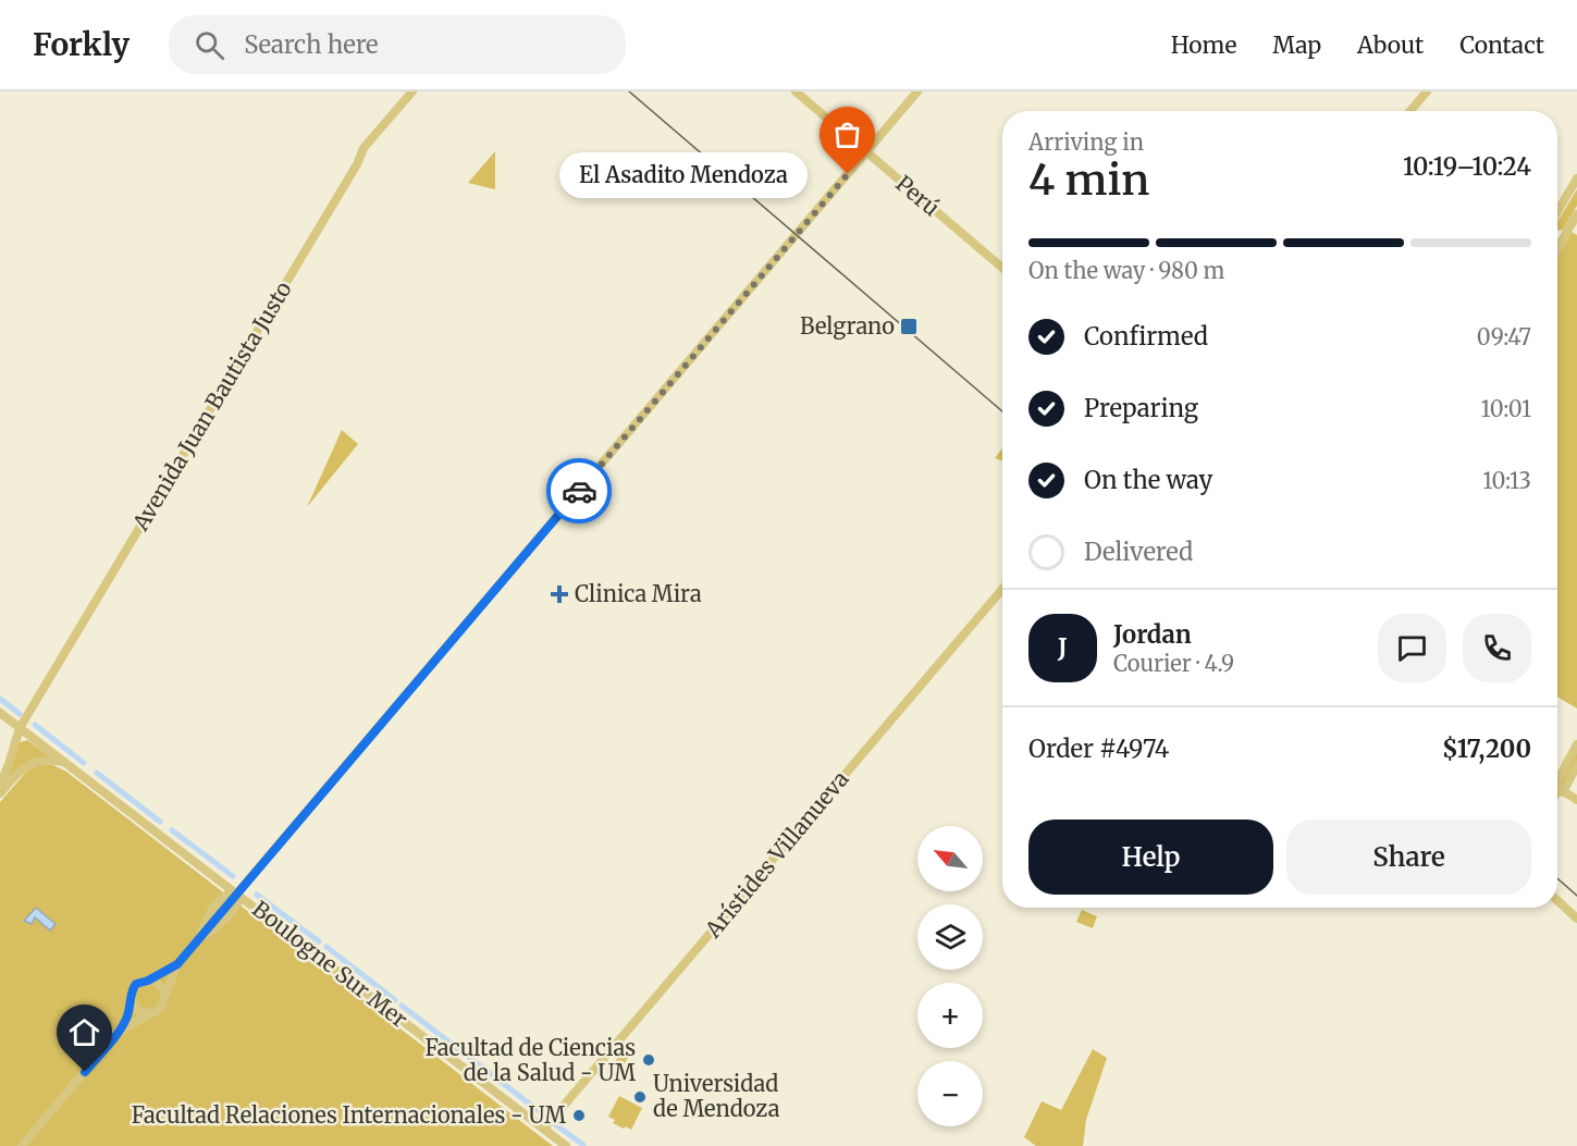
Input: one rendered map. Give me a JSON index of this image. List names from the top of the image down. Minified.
{"streets":{"main road":["Perú","Avenida Juan Bautista Justo","Arístides Villanueva","Boulogne Sur Mer"]},"crossings":[["Avenida Juan Bautista Justo","Boulogne Sur Mer"],["Arístides Villanueva","Boulogne Sur Mer"]],"places":{"other":["El Asadito Mendoza","Facultad de Ciencias de la Salud - UM","Universidad de Mendoza","Facultad Relaciones Internacionales - UM"],"transit":["Belgrano"],"health":["Clinica Mira"]},"north":"top left","page":{"header":"Forkly","search":"Search here","nav":["Home","Map","About","Contact"],"heading":["4 min","Arriving in","10:19–10:24"],"panel":["Jordan","Courier · 4.9","Order #4974","$17,200"],"bubble":"El Asadito Mendoza","bar":"On the way · 980 m","list":[["Confirmed","09:47"],["Preparing","10:01"],["On the way","10:13"],"Delivered"],"round":"J","buttons":["Help","Share"],"map_buttons":["+","−"]}}
